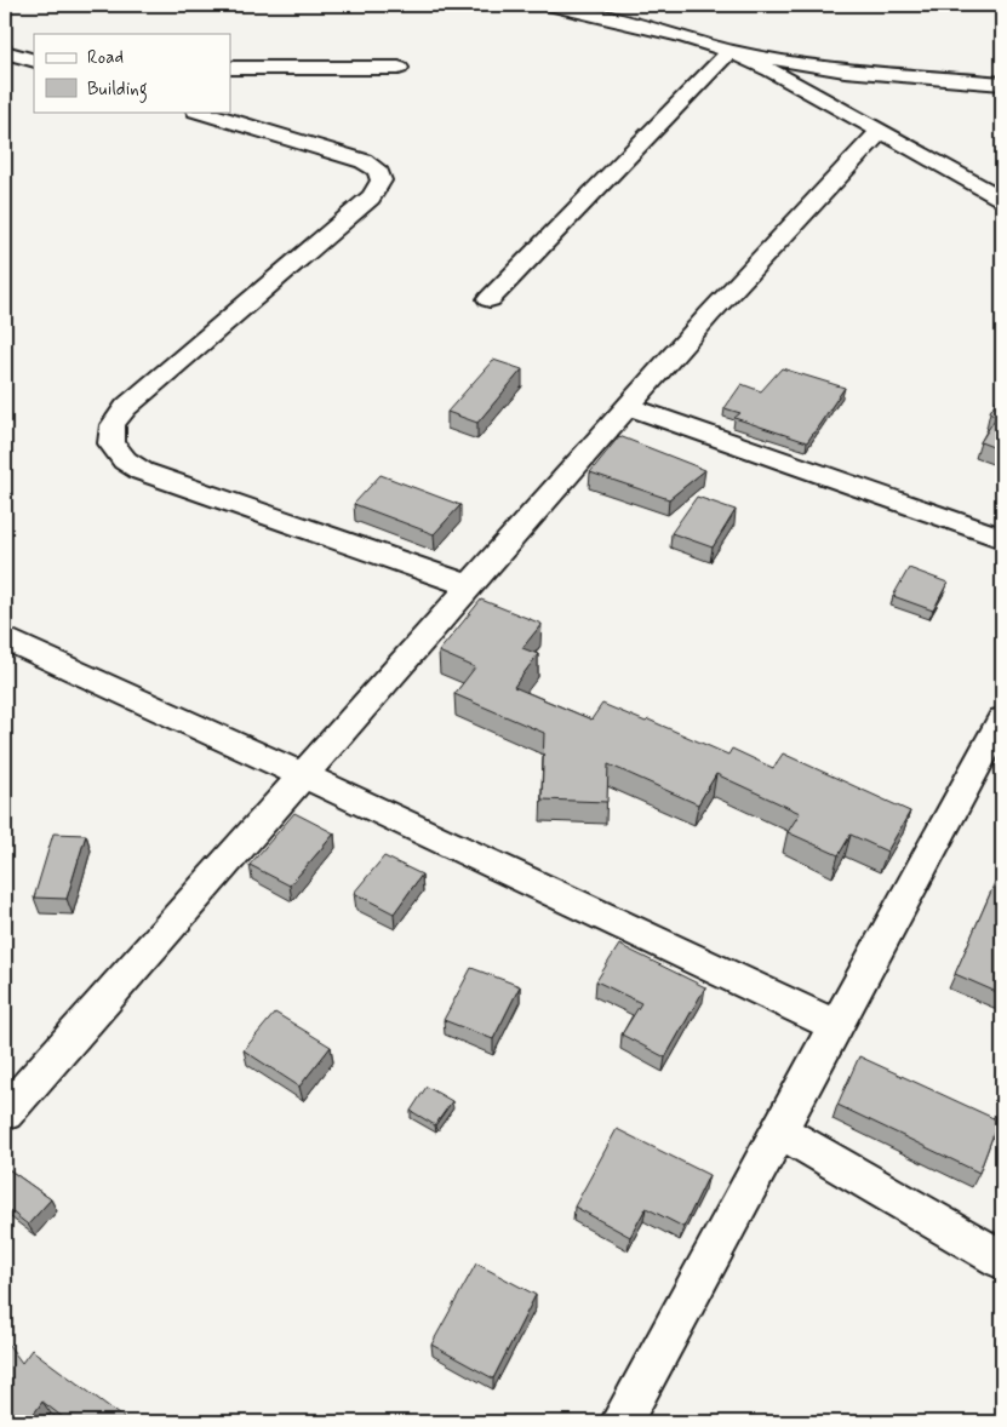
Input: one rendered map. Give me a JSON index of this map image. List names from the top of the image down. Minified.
{"legend":["Road","Building"]}
